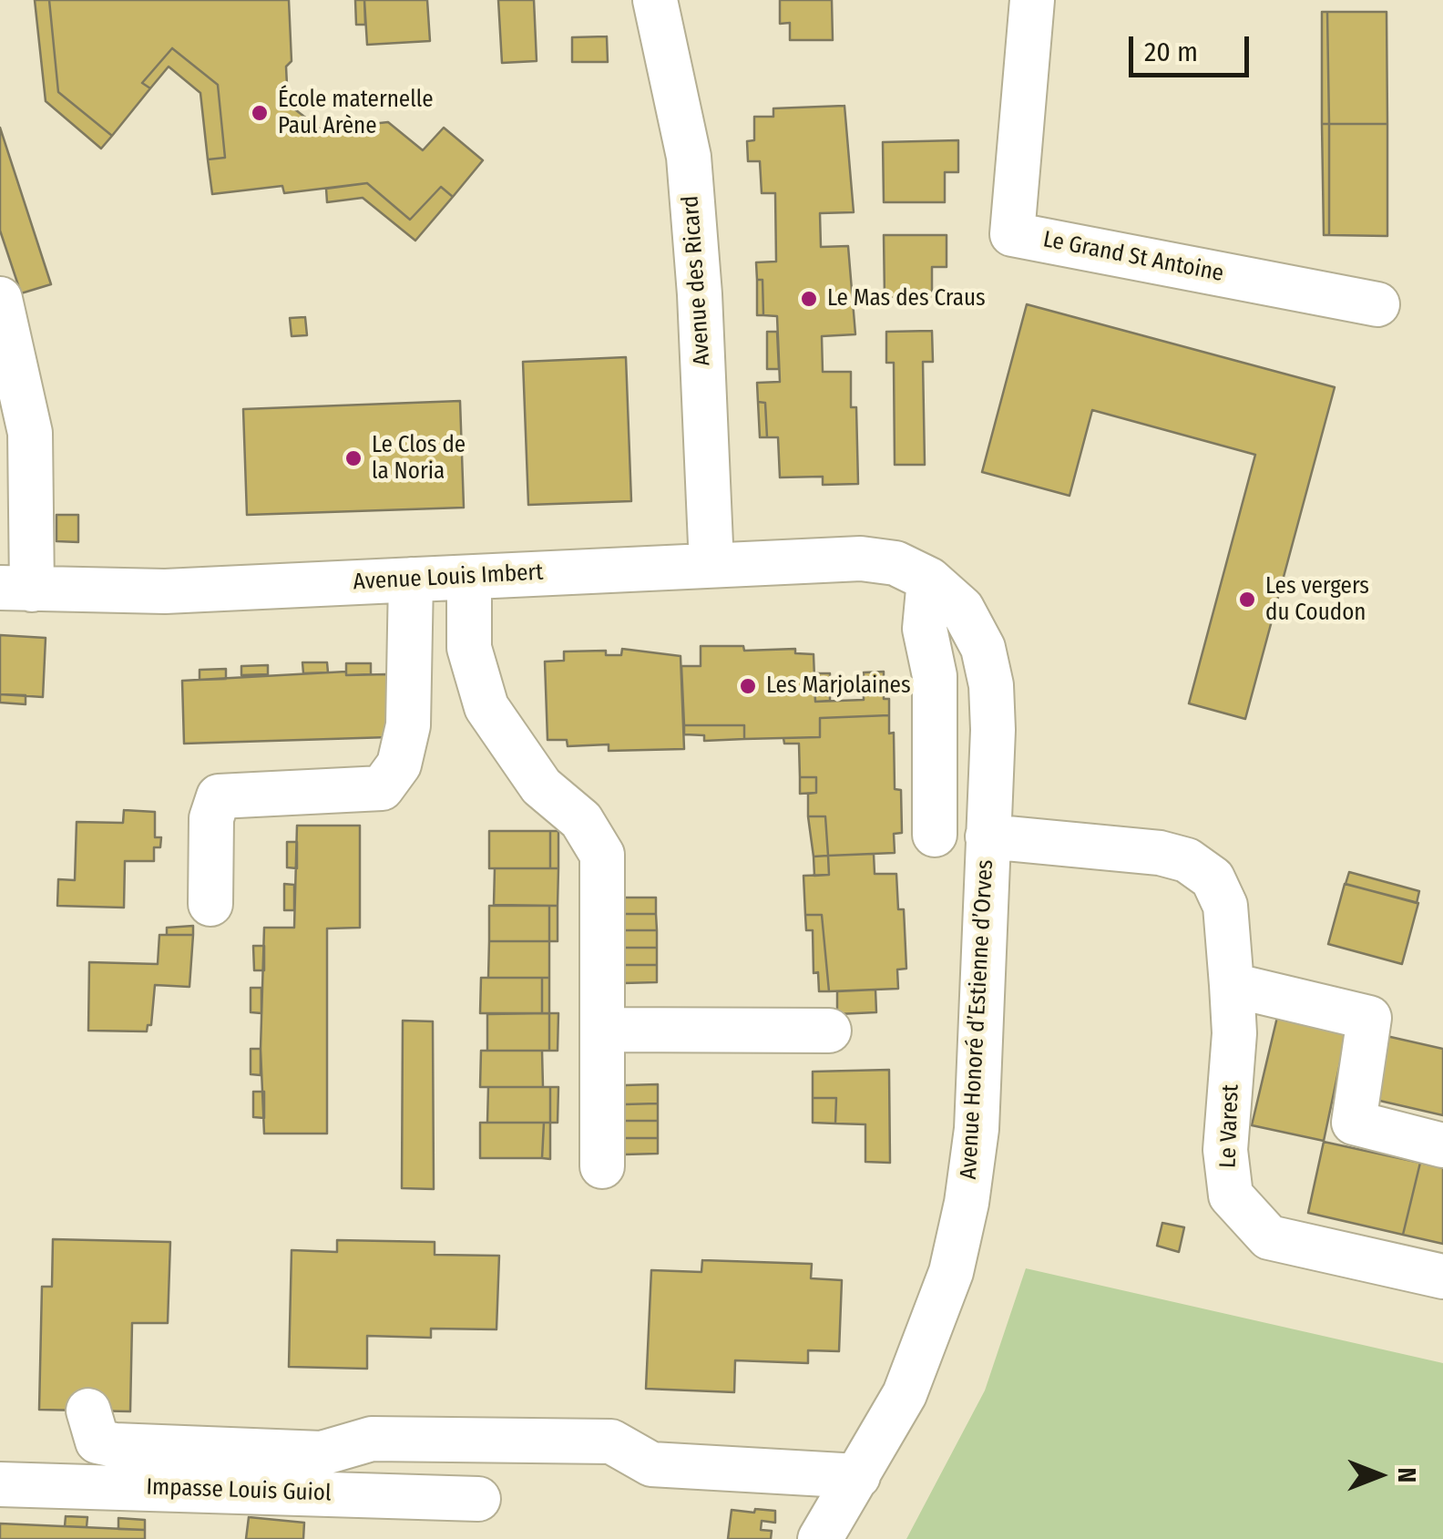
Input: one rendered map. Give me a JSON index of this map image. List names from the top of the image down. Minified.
{"streets":{"street":["Le Grand St Antoine","Avenue des Ricard","Avenue Louis Imbert","Avenue Honoré d’Estienne d’Orves","Le Varest","Impasse Louis Guiol"]},"crossings":[["Avenue des Ricard","Avenue Louis Imbert"],["Avenue Louis Imbert","Avenue Honoré d’Estienne d’Orves"],["Avenue Honoré d’Estienne d’Orves","Le Varest"]],"places":["École maternelle Paul Arène","Le Mas des Craus","Le Clos de la Noria","Les vergers du Coudon","Les Marjolaines"],"scale_bar":"20 m","north":"right"}
